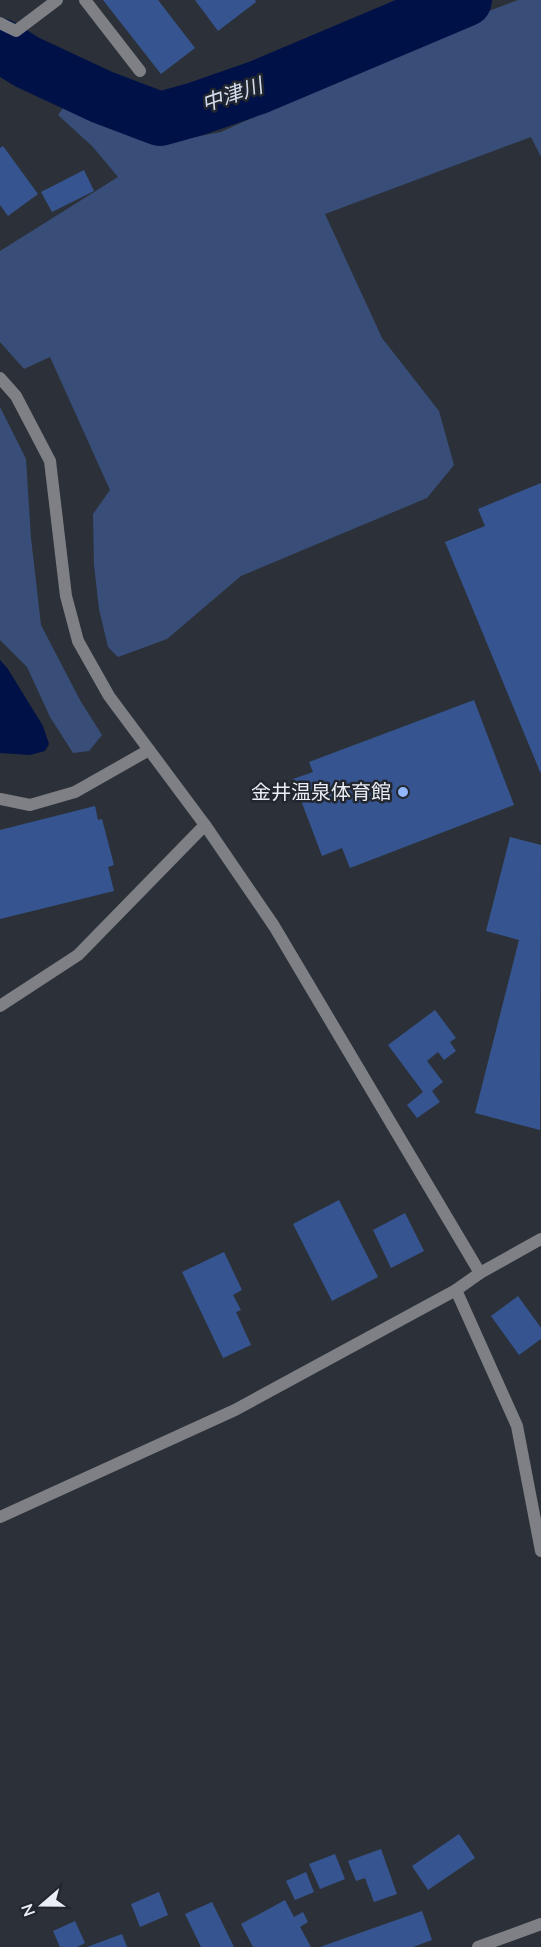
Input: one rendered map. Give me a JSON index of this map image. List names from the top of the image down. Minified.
{"water":["中津川"],"places":["金井温泉体育館"],"north":"left"}
